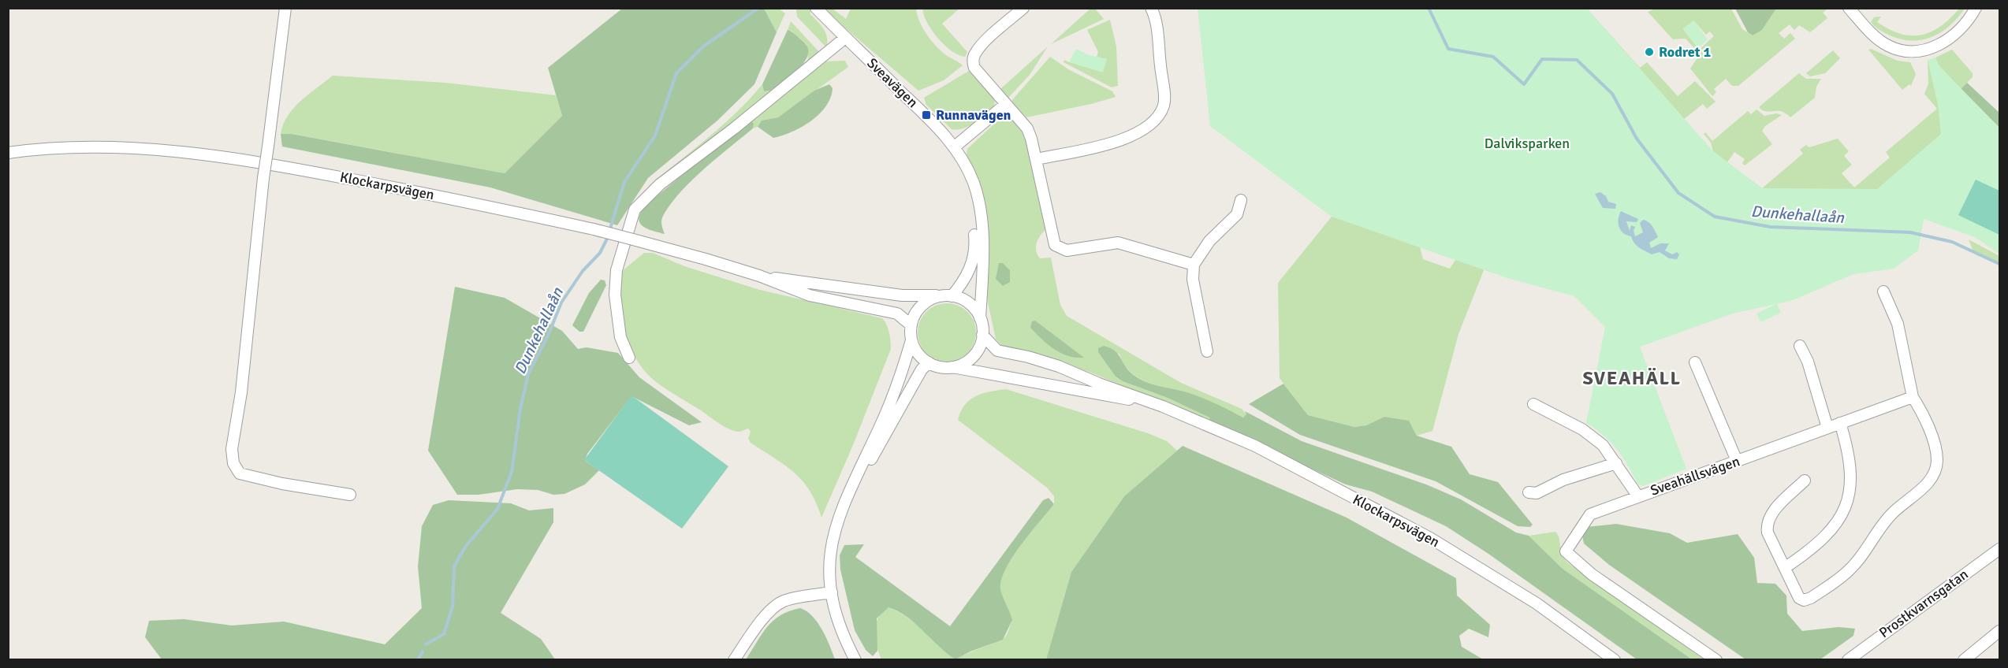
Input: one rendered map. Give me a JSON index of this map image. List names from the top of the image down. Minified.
{"streets":{"street":["Sveavägen","Klockarpsvägen","Sveahällsvägen","Prostkvarnsgatan"]},"districts":["SVEAHÄLL"],"water":["Dunkehallaån"],"parks":["Dalviksparken"],"places":{"other":["Rodret 1"],"transit":["Runnavägen"]}}
